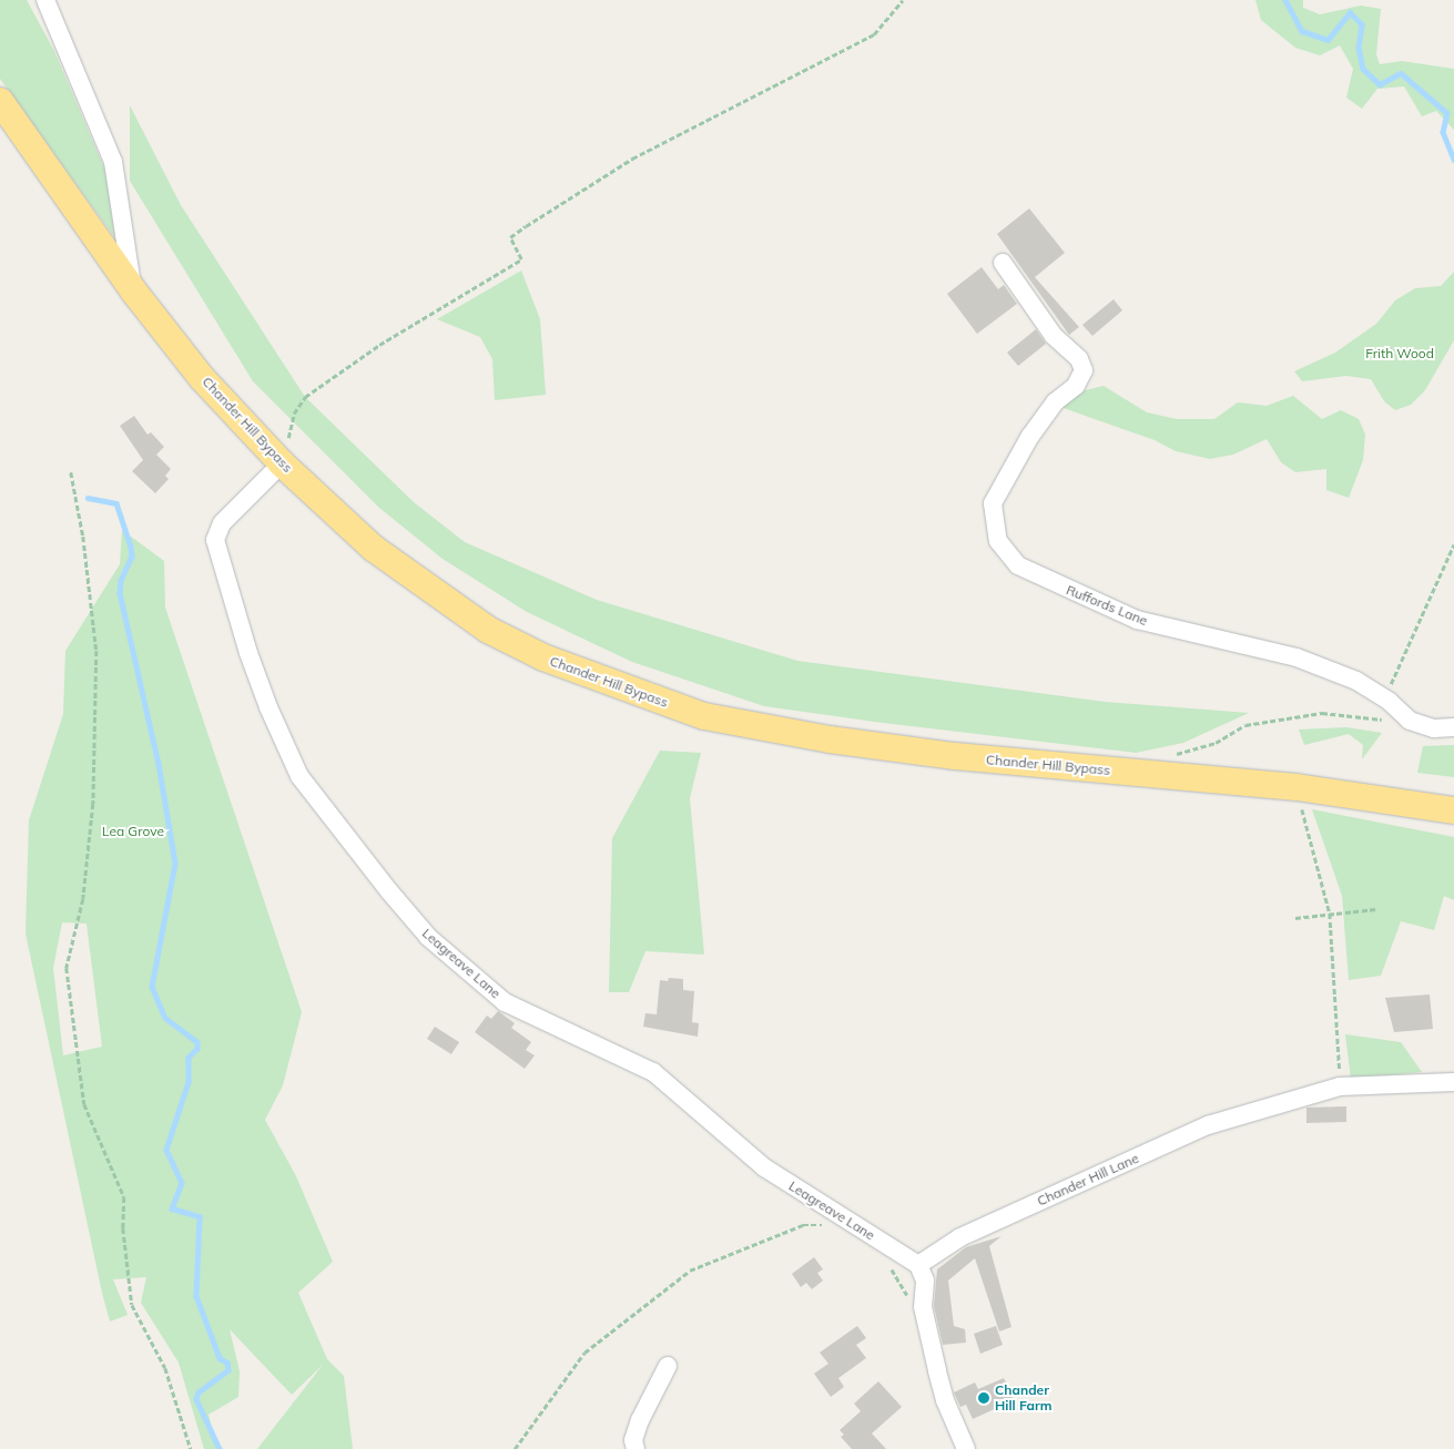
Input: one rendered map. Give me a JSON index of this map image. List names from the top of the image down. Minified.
{"streets":{"highway":["Chander Hill Bypass"],"street":["Ruffords Lane","Leagreave Lane","Chander Hill Lane"]},"crossings":[["Chander Hill Bypass","Leagreave Lane"],["Leagreave Lane","Chander Hill Lane"]],"parks":["Frith Wood","Lea Grove"],"places":["Chander Hill Farm"]}
